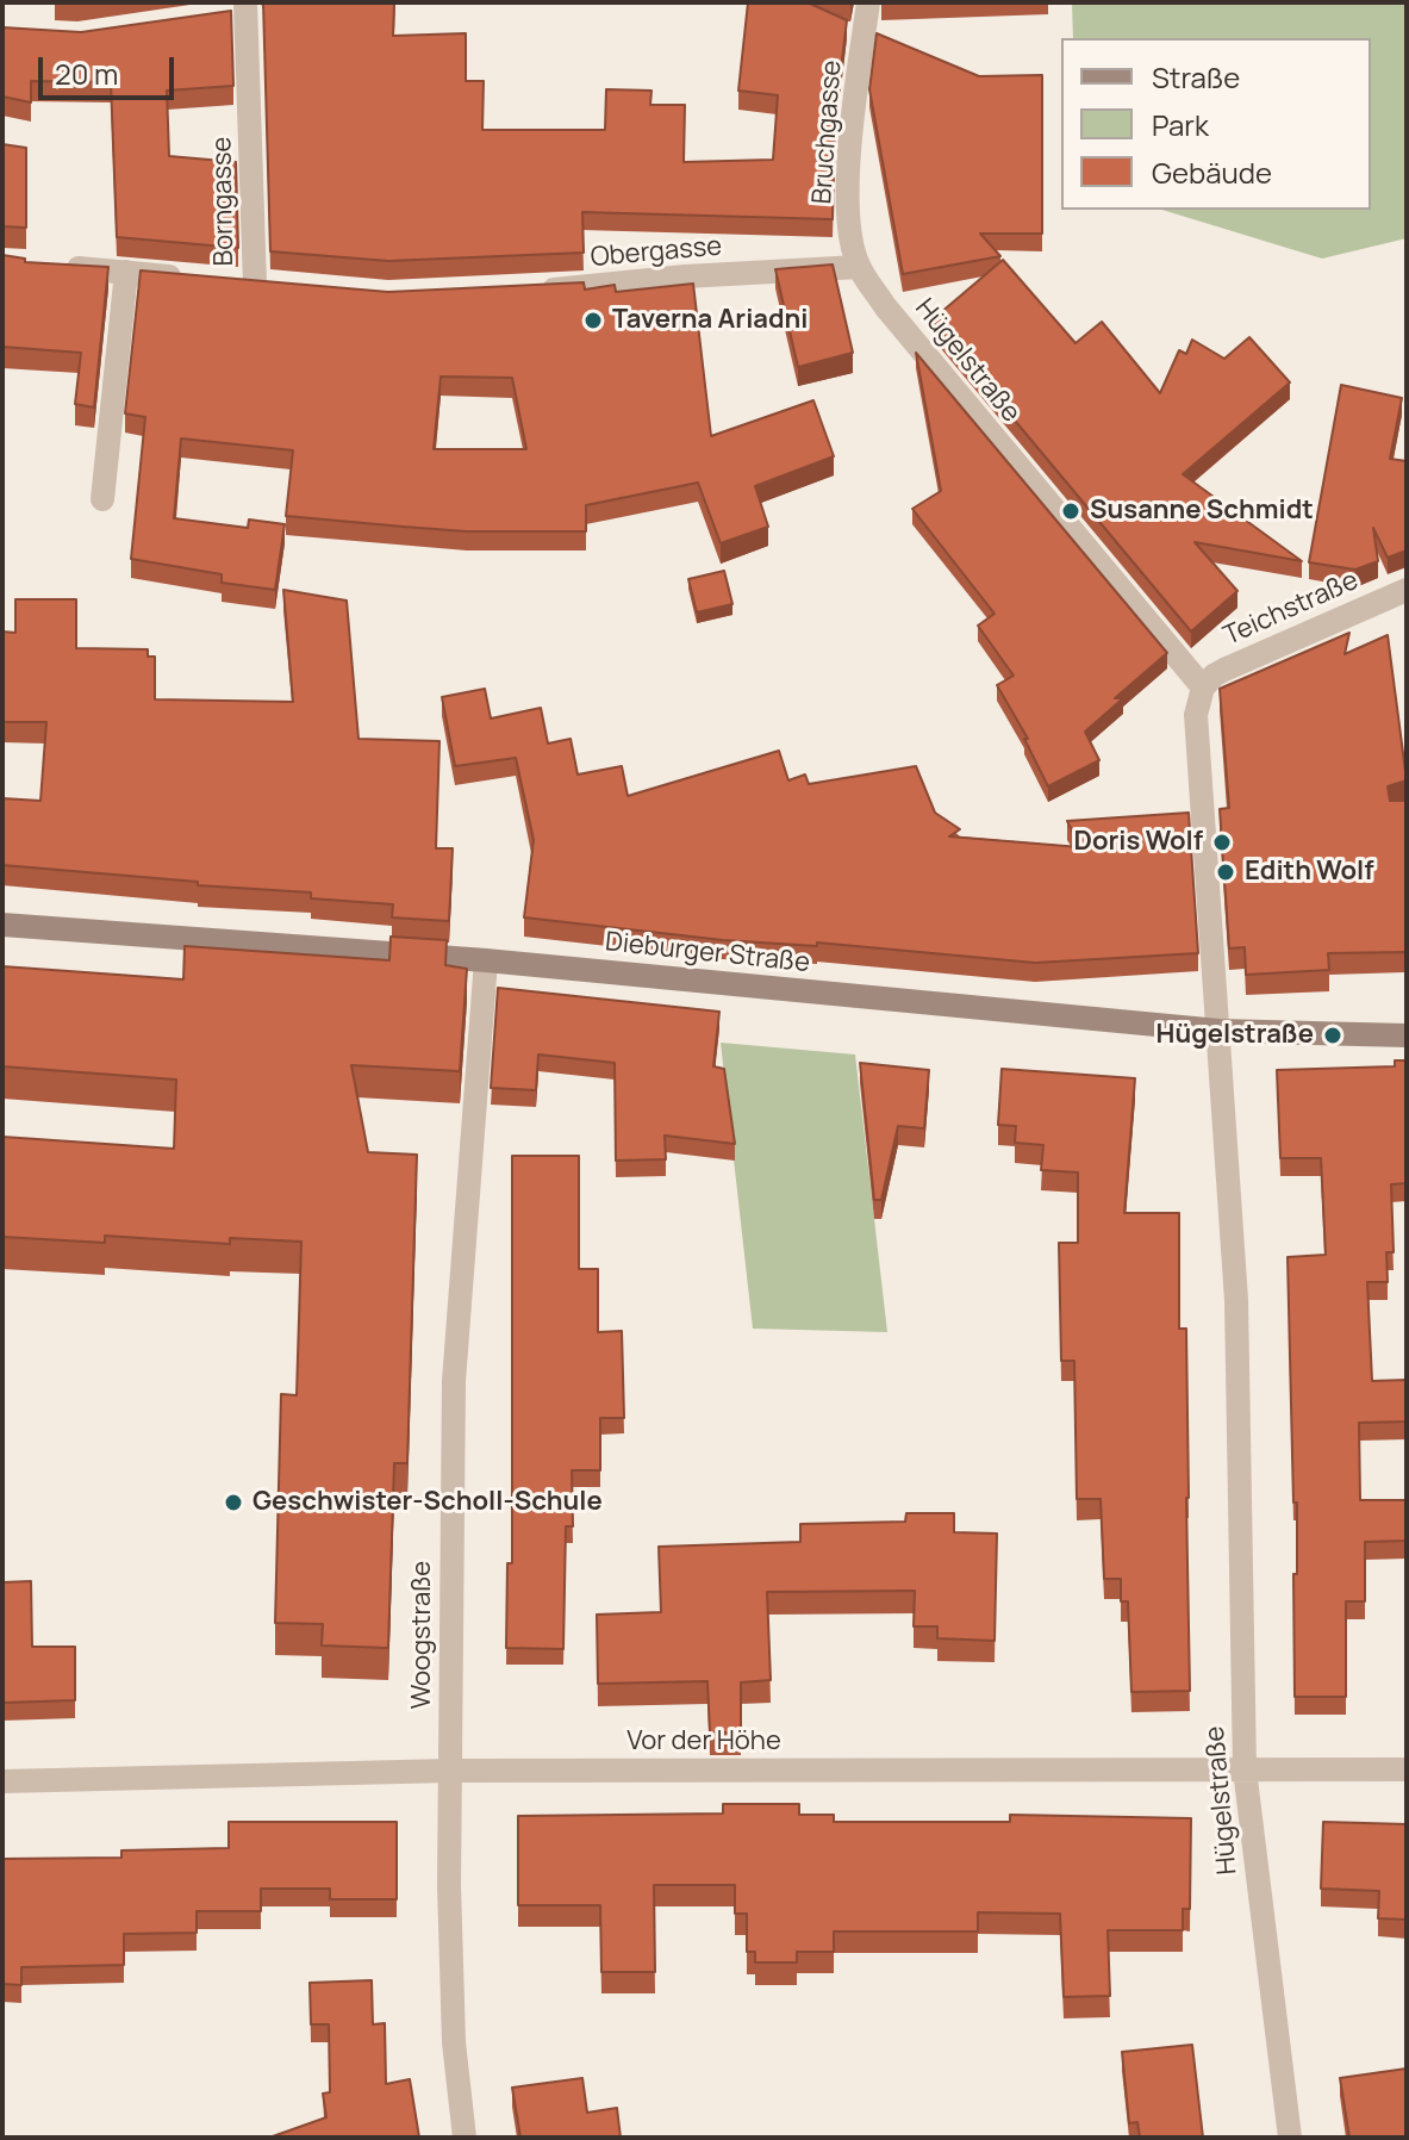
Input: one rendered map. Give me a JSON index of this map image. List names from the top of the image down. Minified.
{"streets":{"street":["Bruchgasse","Borngasse","Obergasse","Hügelstraße","Teichstraße","Dieburger Straße","Woogstraße","Vor der Höhe"]},"crossings":[["Bruchgasse","Obergasse"],["Bruchgasse","Hügelstraße"],["Obergasse","Hügelstraße"],["Hügelstraße","Teichstraße"],["Hügelstraße","Dieburger Straße"],["Hügelstraße","Vor der Höhe"],["Dieburger Straße","Woogstraße"],["Woogstraße","Vor der Höhe"]],"places":["Taverna Ariadni","Susanne Schmidt","Doris Wolf","Edith Wolf","Hügelstraße","Geschwister-Scholl-Schule"],"legend":["Straße","Park","Gebäude"],"scale_bar":"20 m"}
